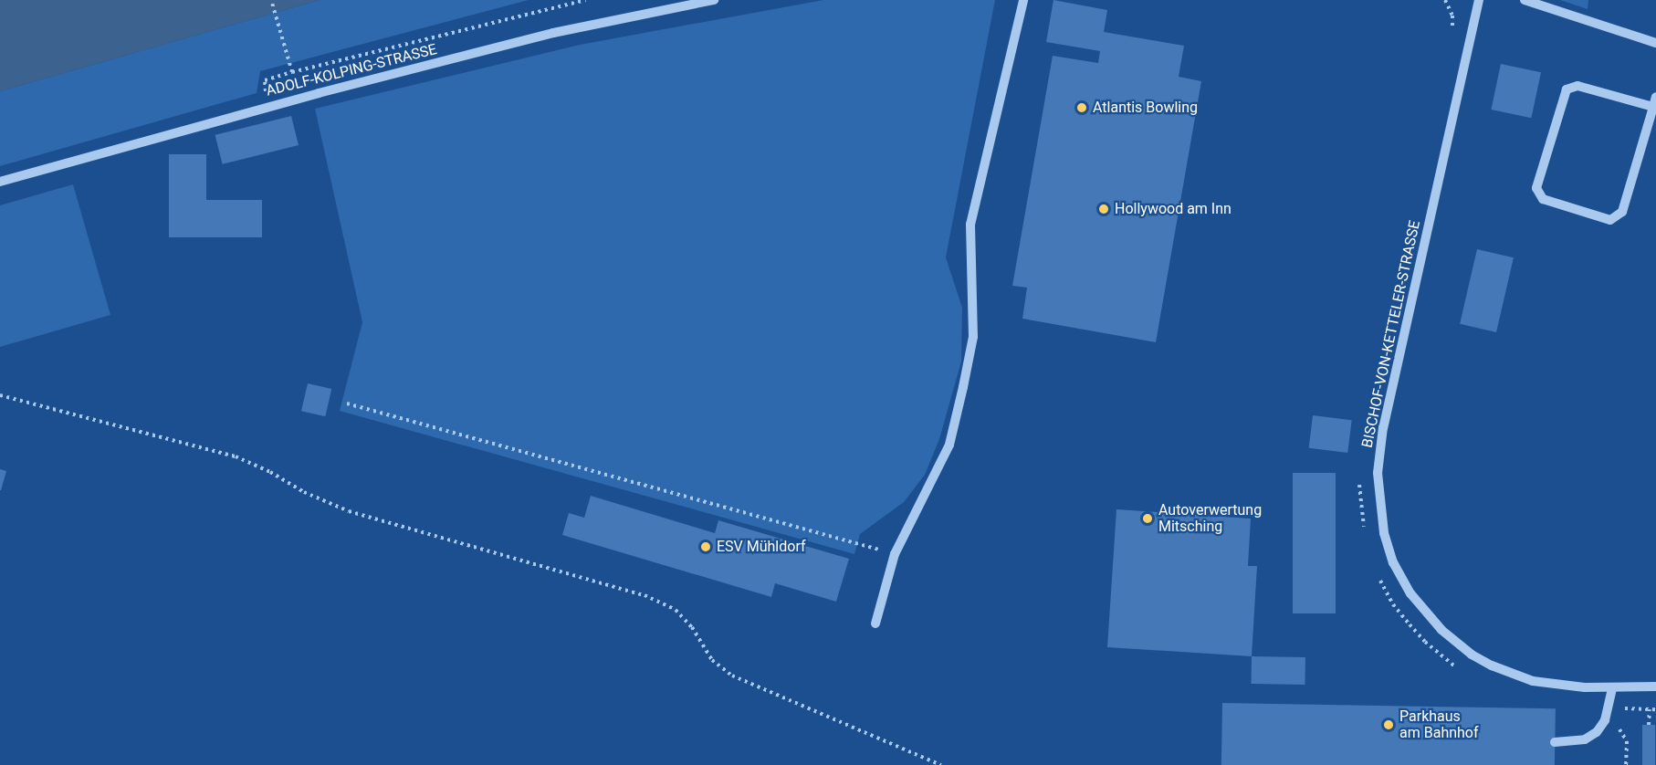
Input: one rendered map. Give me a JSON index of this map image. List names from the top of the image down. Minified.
{"streets":{"street":["ADOLF-KOLPING-STRASSE","BISCHOF-VON-KETTELER-STRASSE"]},"places":["Atlantis Bowling","Hollywood am Inn","Autoverwertung Mitsching","ESV Mühldorf","Parkhaus am Bahnhof"]}
